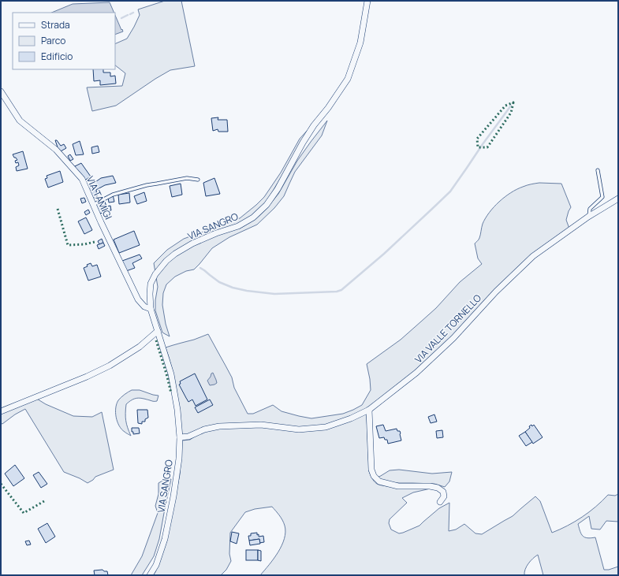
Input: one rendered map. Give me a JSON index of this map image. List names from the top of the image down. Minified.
{"streets":{"street":["VIA TAMIGI","VIA SANGRO","VIA VALLE TORNELLO"]},"crossings":[["VIA TAMIGI","VIA SANGRO"],["VIA SANGRO","VIA VALLE TORNELLO"]],"legend":["Strada","Parco","Edificio"]}
